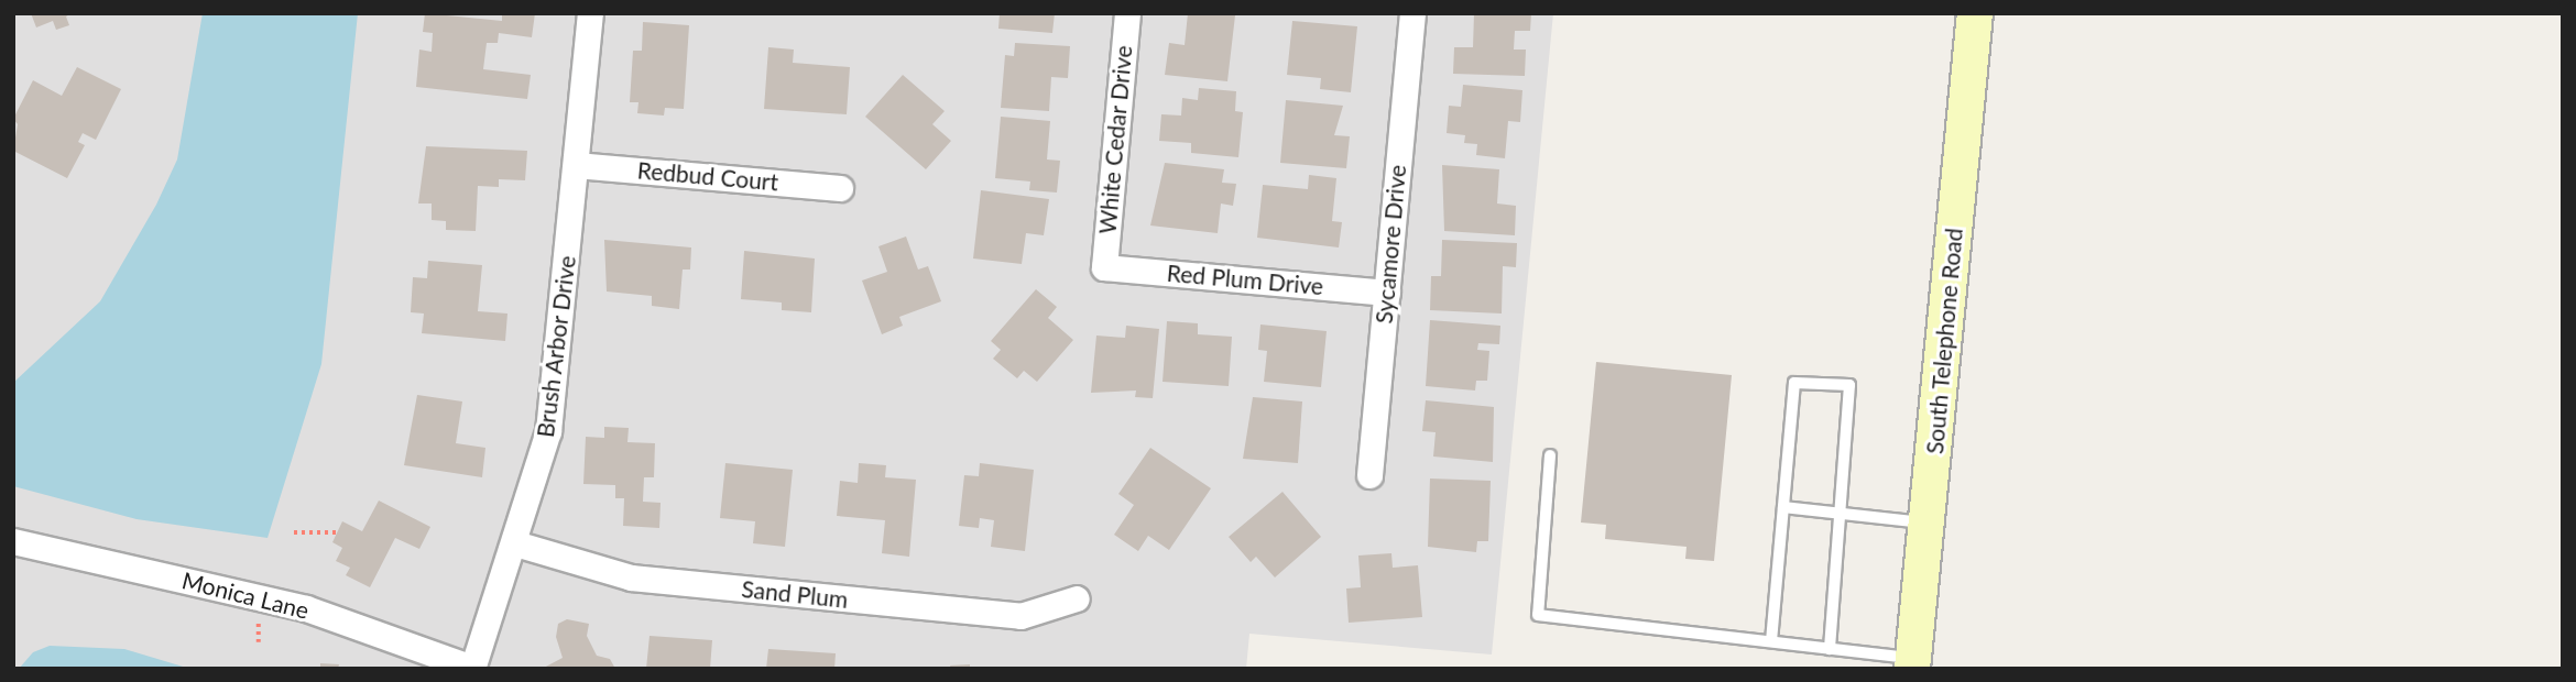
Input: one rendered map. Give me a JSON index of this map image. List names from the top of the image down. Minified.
{"streets":{"main road":["South Telephone Road"],"street":["White Cedar Drive","Redbud Court","Sycamore Drive","Red Plum Drive","Brush Arbor Drive","Sand Plum","Monica Lane"]},"crossings":[["White Cedar Drive","Red Plum Drive"],["Redbud Court","Brush Arbor Drive"],["Sycamore Drive","Red Plum Drive"],["Brush Arbor Drive","Sand Plum"],["Brush Arbor Drive","Monica Lane"]]}
